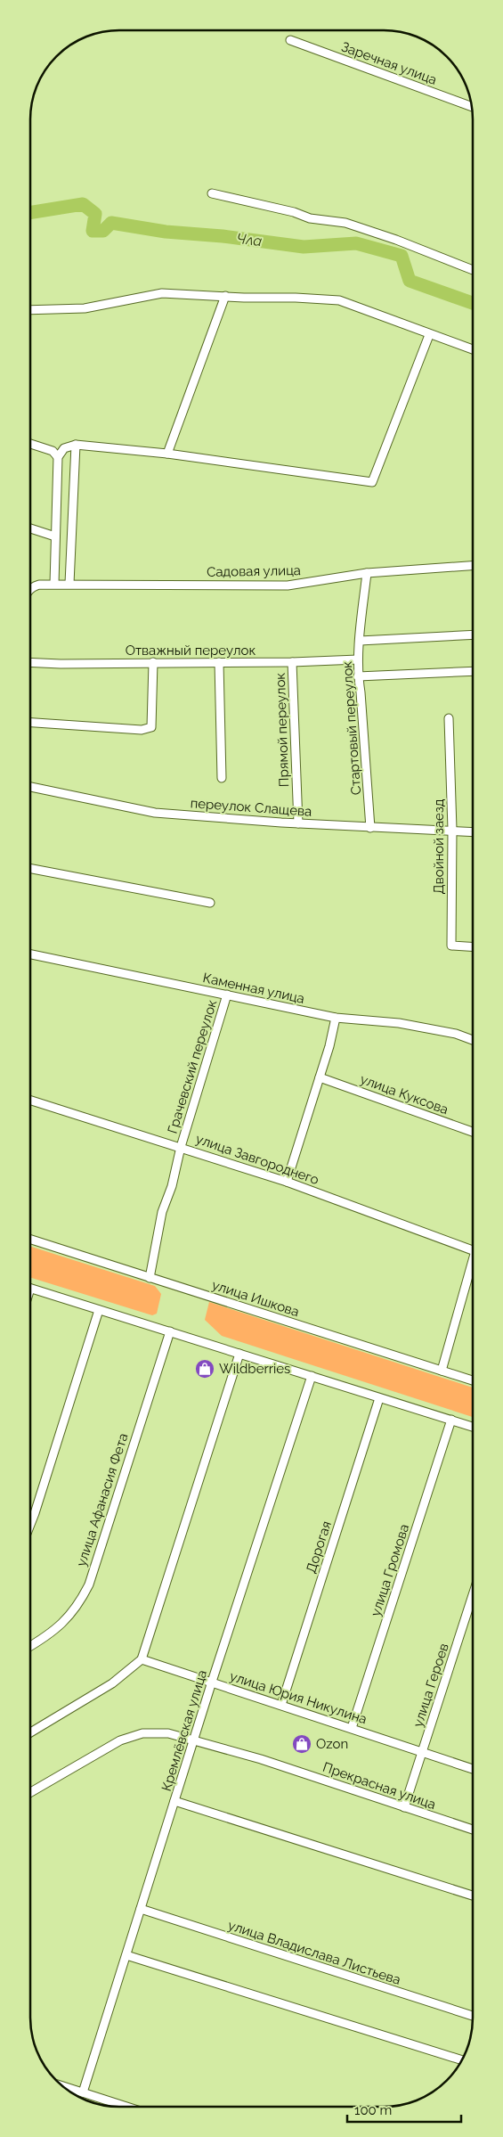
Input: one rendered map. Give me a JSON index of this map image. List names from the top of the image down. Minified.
{"streets":{"street":["Заречная улица","Садовая улица","Отважный переулок","Стартовый переулок","Прямой переулок","переулок Слащева","Двойной заезд","Каменная улица","Грачевский переулок","улица Куксова","улица Завгороднего","улица Ишкова","улица Афанасия Фета","Дорогая","улица Громова","улица Героев","улица Юрия Никулина","Кремлёвская улица","Прекрасная улица","улица Владислава Листьева"]},"crossings":[["Садовая улица","Стартовый переулок"],["Отважный переулок","Стартовый переулок"],["Отважный переулок","Прямой переулок"],["Стартовый переулок","переулок Слащева"],["Прямой переулок","переулок Слащева"],["переулок Слащева","Двойной заезд"],["Каменная улица","Грачевский переулок"],["Грачевский переулок","улица Завгороднего"],["Грачевский переулок","улица Ишкова"],["Дорогая","улица Юрия Никулина"],["улица Громова","улица Юрия Никулина"],["улица Героев","улица Юрия Никулина"],["улица Героев","Прекрасная улица"],["улица Юрия Никулина","Кремлёвская улица"],["Кремлёвская улица","Прекрасная улица"],["Кремлёвская улица","улица Владислава Листьева"]],"water":["Чла"],"places":{"shop":["Wildberries","Ozon"]},"scale_bar":"100 m"}
